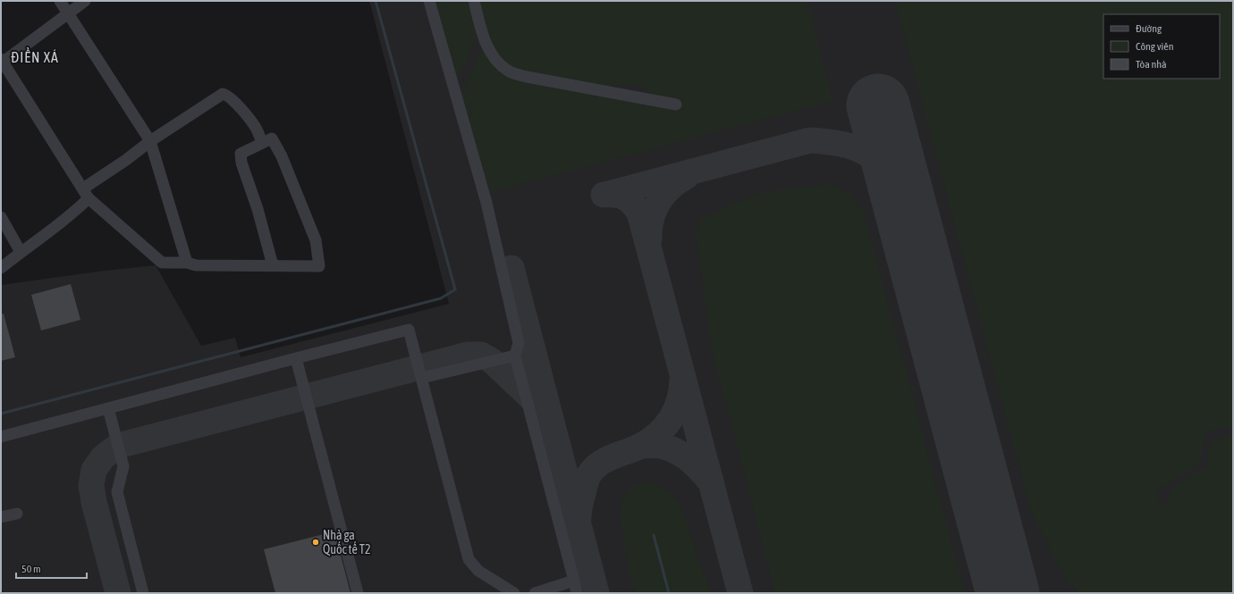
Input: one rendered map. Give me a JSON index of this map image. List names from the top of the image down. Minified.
{"districts":["ĐIỀN XÁ"],"places":["Nhà ga Quốc tế T2"],"legend":["Đường","Công viên","Tòa nhà"],"scale_bar":"50 m"}
